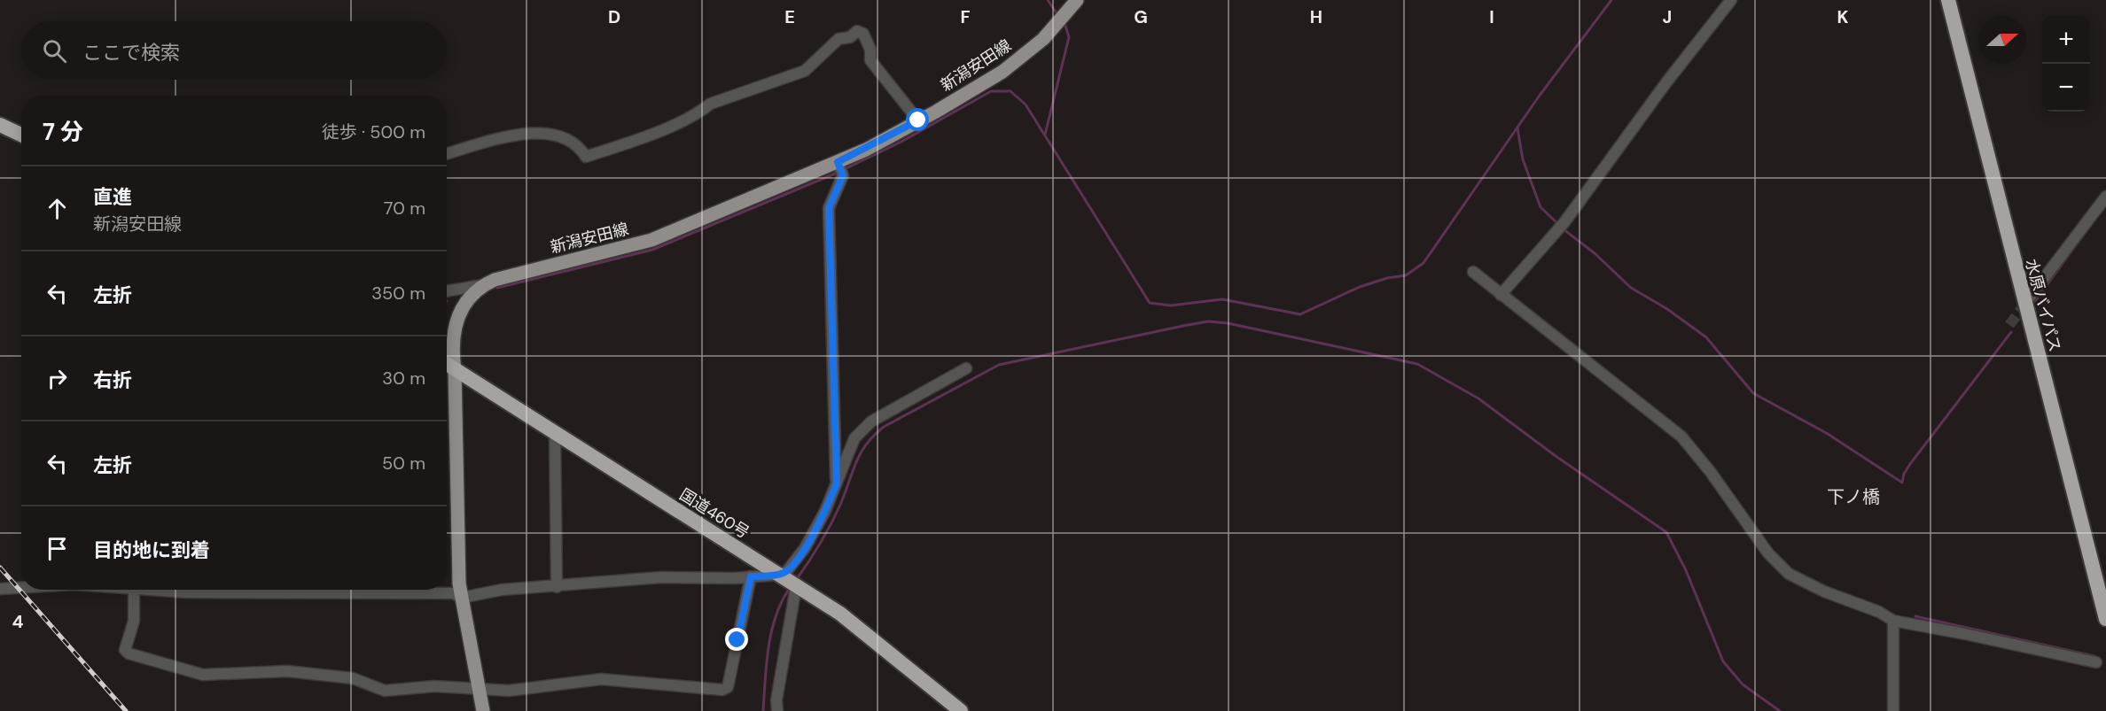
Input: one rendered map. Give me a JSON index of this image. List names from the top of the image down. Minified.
{"streets":{"highway":["水原バイパス","国道460号"],"main road":["新潟安田線"]},"crossings":[["新潟安田線","国道460号"]],"districts":["下ノ橋"],"north":"right","page":{"map_buttons":["+","−"],"search":"ここで検索","heading":["7 分","徒歩 · 500 m"],"list":[["直進","新潟安田線","70 m"],["左折","350 m"],["右折","30 m"],["左折","50 m"],"目的地に到着"]},"grid":{"columns":["D","E","F","G","H","I","J","K"],"rows":["4"]}}
